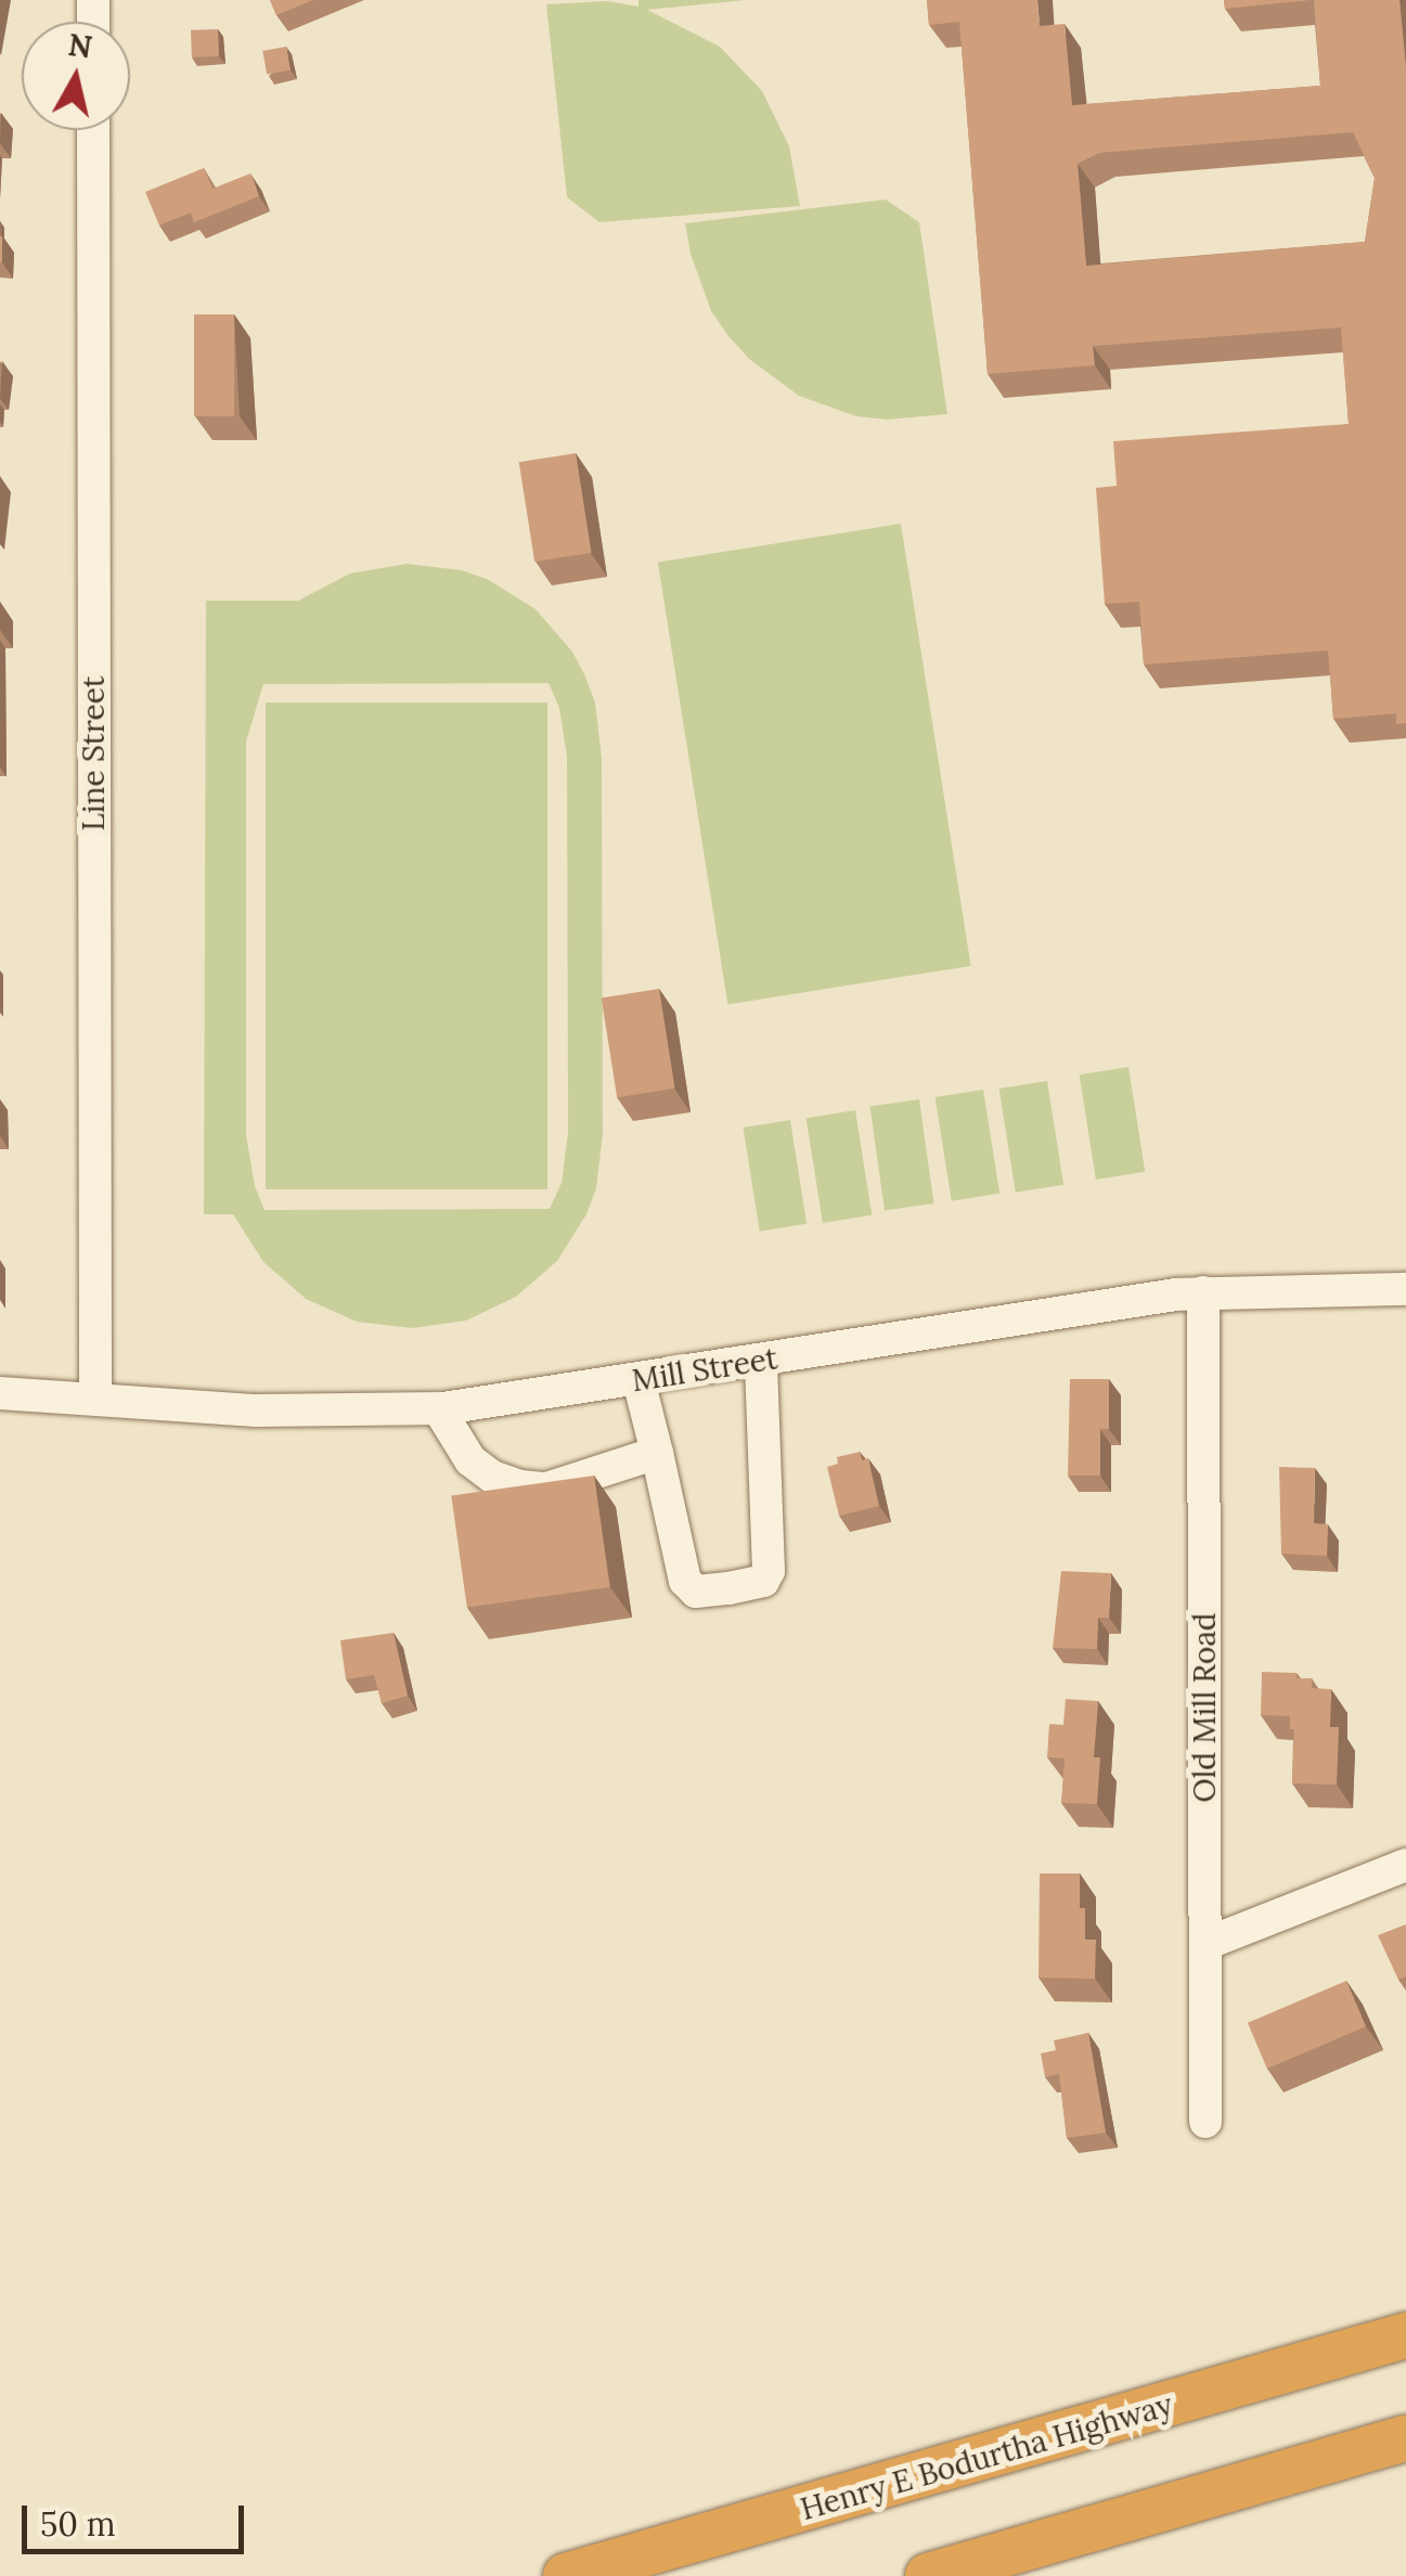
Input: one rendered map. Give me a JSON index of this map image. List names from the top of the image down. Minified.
{"streets":{"highway":["Henry E Bodurtha Highway"],"street":["Line Street","Mill Street","Old Mill Road"]},"crossings":[["Line Street","Mill Street"],["Mill Street","Old Mill Road"]],"scale_bar":"50 m","north":"top"}
